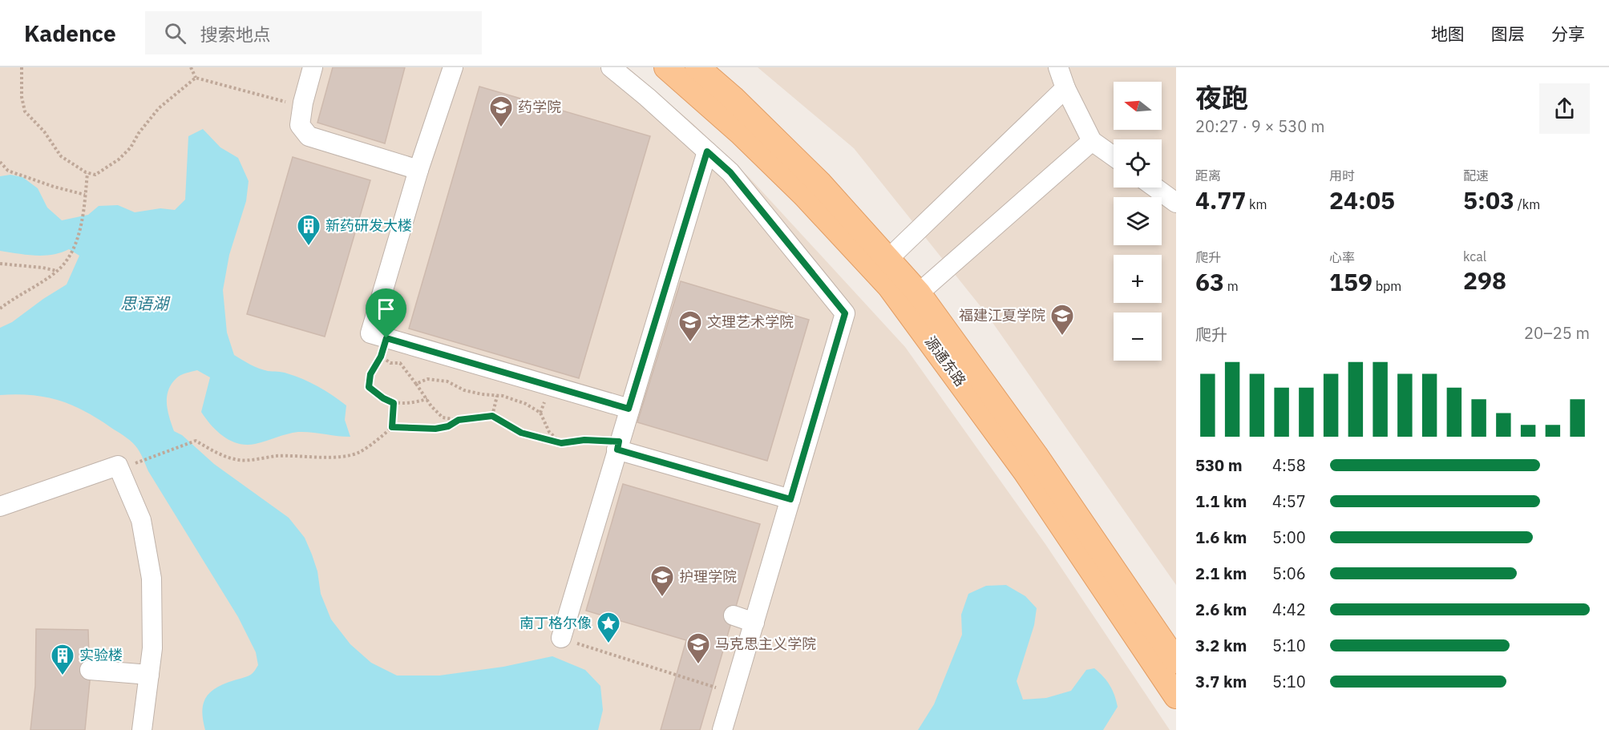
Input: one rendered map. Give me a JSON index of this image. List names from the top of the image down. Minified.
{"streets":{"main road":["源通东路"]},"water":["思语湖"],"places":{"school or university":["药学院","福建江夏学院","文理艺术学院","护理学院","马克思主义学院"],"building":["新药研发大楼","实验楼"],"place":["南丁格尔像"]},"north":"left","page":{"header":"Kadence","search":"搜索地点","nav":["地图","图层","分享"],"heading":["夜跑","20:27 · 9 × 530 m"],"map_buttons":["+","−"],"stats":[["距离","4.77 km"],["用时","24:05"],["配速","5:03 /km"],["爬升","63 m"],["心率","159 bpm"],["kcal","298"]],"chart":["爬升","20–25 m"],"list":[{"name":"530 m","note":"4:58"},{"name":"1.1 km","note":"4:57"},{"name":"1.6 km","note":"5:00"},{"name":"2.1 km","note":"5:06"},{"name":"2.6 km","note":"4:42"},{"name":"3.2 km","note":"5:10"},{"name":"3.7 km","note":"5:10"}]}}
